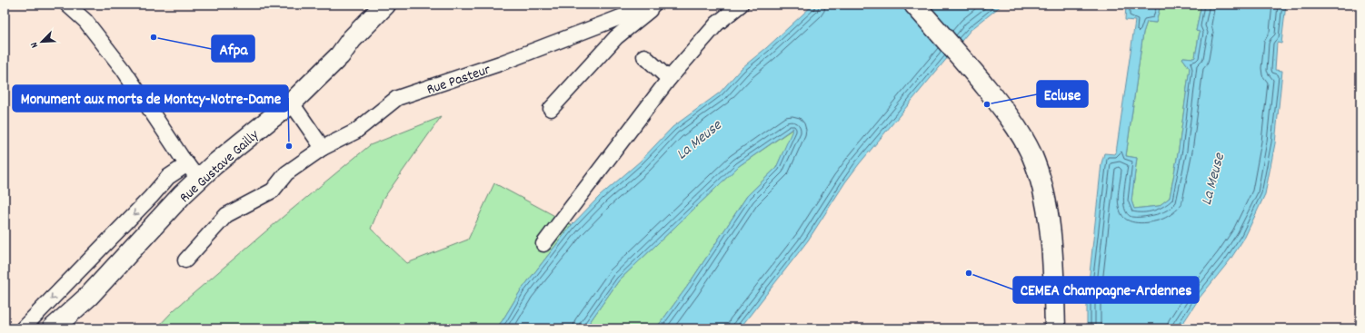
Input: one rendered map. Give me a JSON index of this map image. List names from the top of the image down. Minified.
{"streets":{"street":["Rue Pasteur","Rue Gustave Gailly"]},"water":["La Meuse"],"places":["Afpa","Ecluse","Monument aux morts de Montcy-Notre-Dame","CEMEA Champagne-Ardennes"],"north":"bottom left"}
